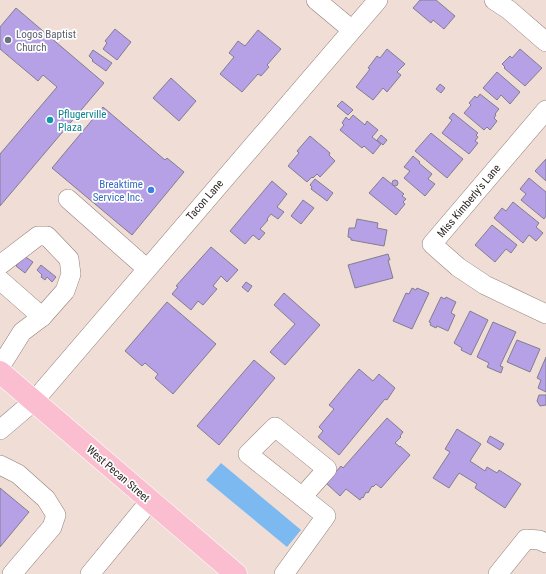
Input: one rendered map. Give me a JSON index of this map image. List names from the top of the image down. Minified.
{"streets":{"main road":["West Pecan Street"],"street":["Tacon Lane","Miss Kimberly's Lane"]},"crossings":[["Tacon Lane","West Pecan Street"]],"places":["Logos Baptist Church","Pflugerville Plaza","Breaktime Service Inc."]}
